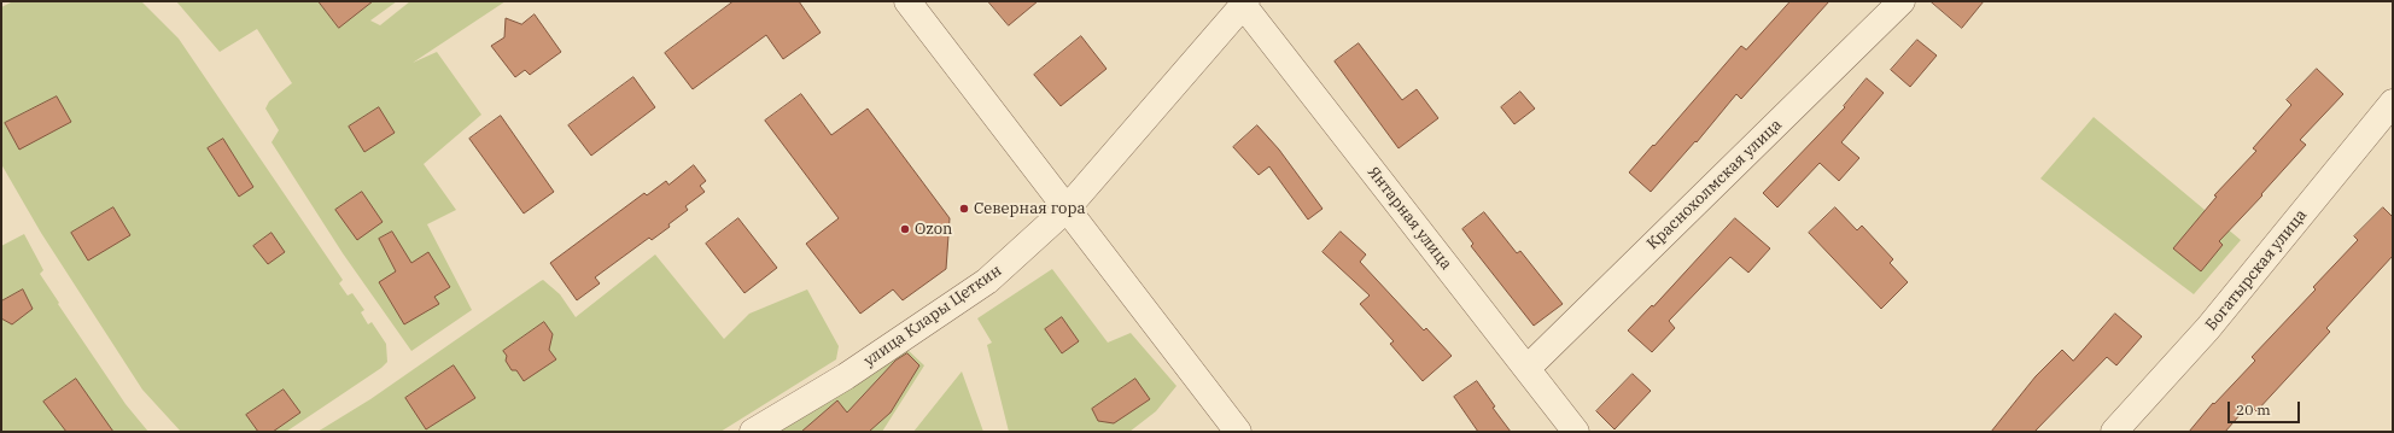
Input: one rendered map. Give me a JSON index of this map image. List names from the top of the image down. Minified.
{"streets":{"street":["Краснохолмская улица","Янтарная улица","Богатырская улица","улица Клары Цеткин"]},"crossings":[["Краснохолмская улица","Янтарная улица"],["Янтарная улица","улица Клары Цеткин"]],"places":["Северная гора","Ozon"],"scale_bar":"20 m"}
